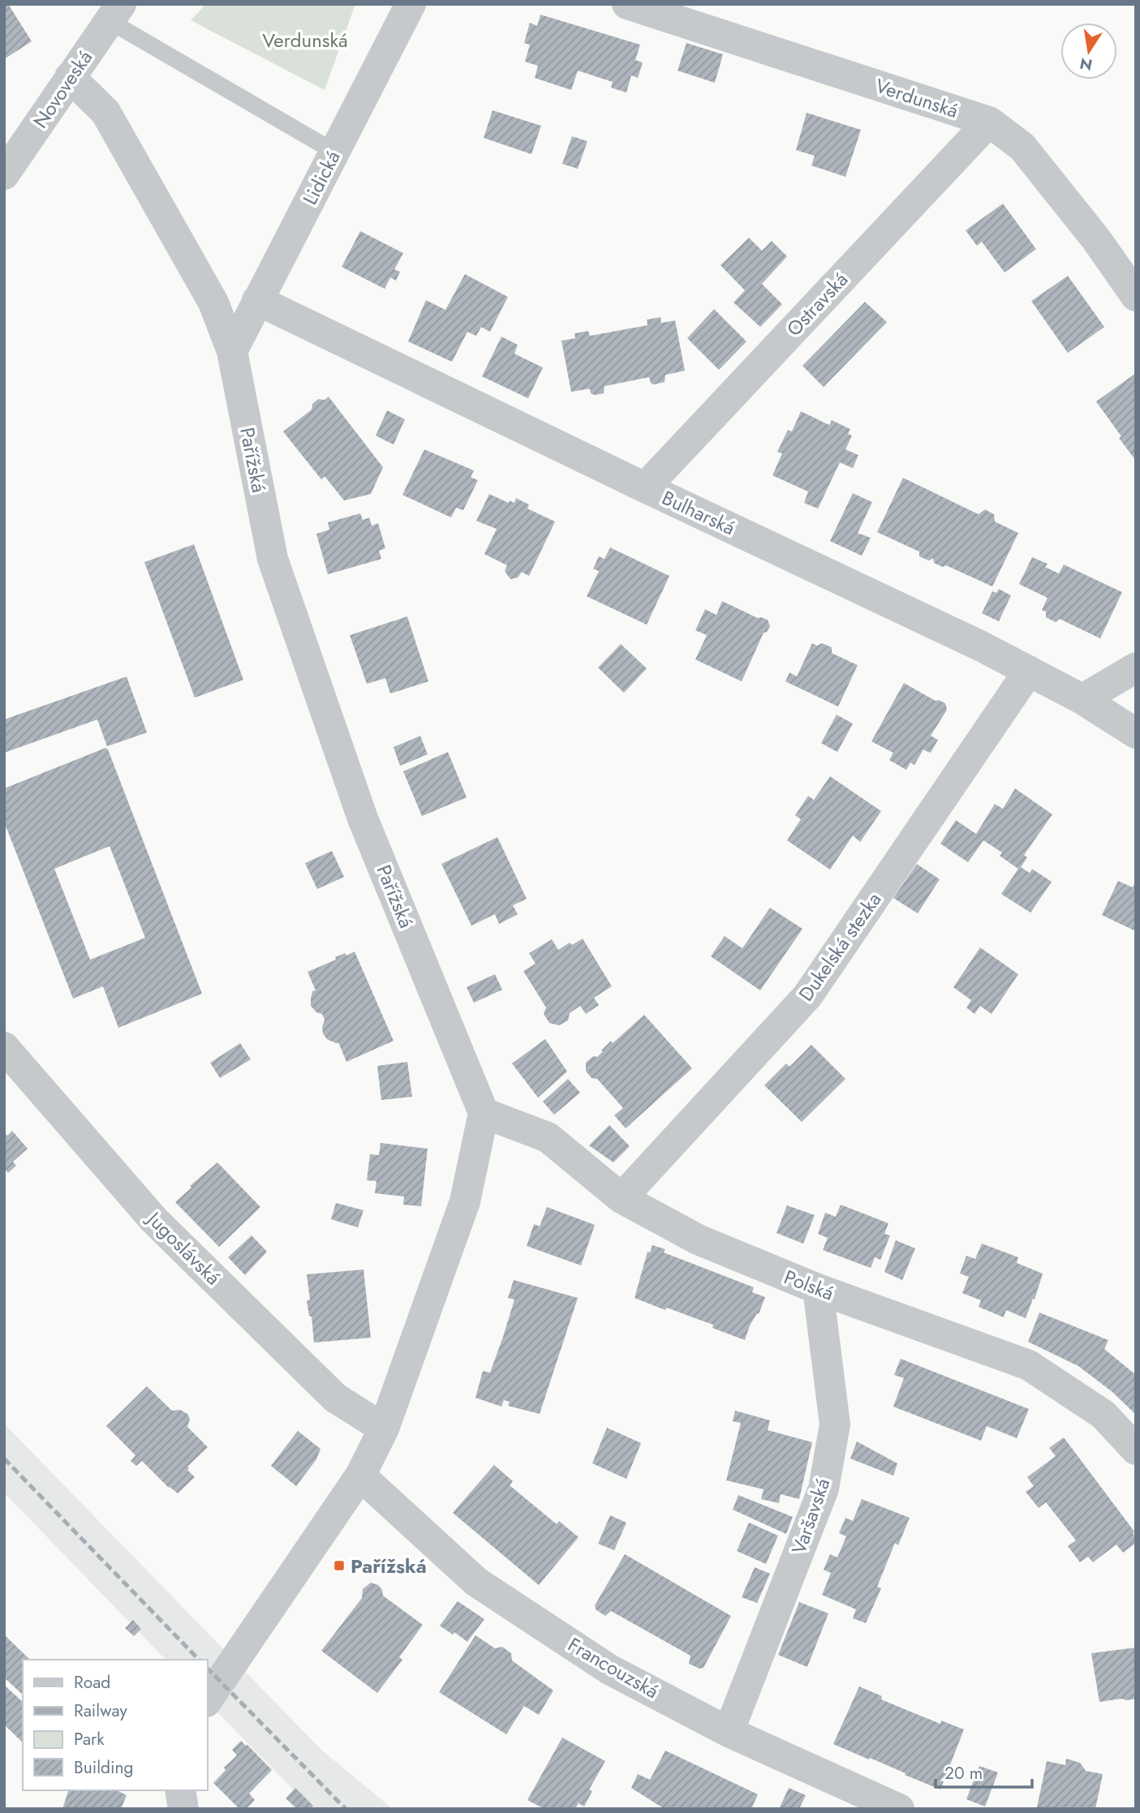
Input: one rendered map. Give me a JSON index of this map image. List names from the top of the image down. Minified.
{"streets":{"street":["Novoveská","Verdunská","Lidická","Ostravská","Pařížská","Bulharská","Dukelská stezka","Jugoslávská","Polská","Varšavská","Francouzská"]},"crossings":[["Novoveská","Pařížská"],["Verdunská","Ostravská"],["Lidická","Pařížská"],["Lidická","Bulharská"],["Ostravská","Bulharská"],["Pařížská","Polská"],["Bulharská","Dukelská stezka"],["Dukelská stezka","Polská"],["Polská","Varšavská"],["Varšavská","Francouzská"]],"parks":["Verdunská"],"places":{"transit":["Pařížská"]},"legend":["Road","Railway","Park","Building"],"scale_bar":"20 m","north":"bottom"}
